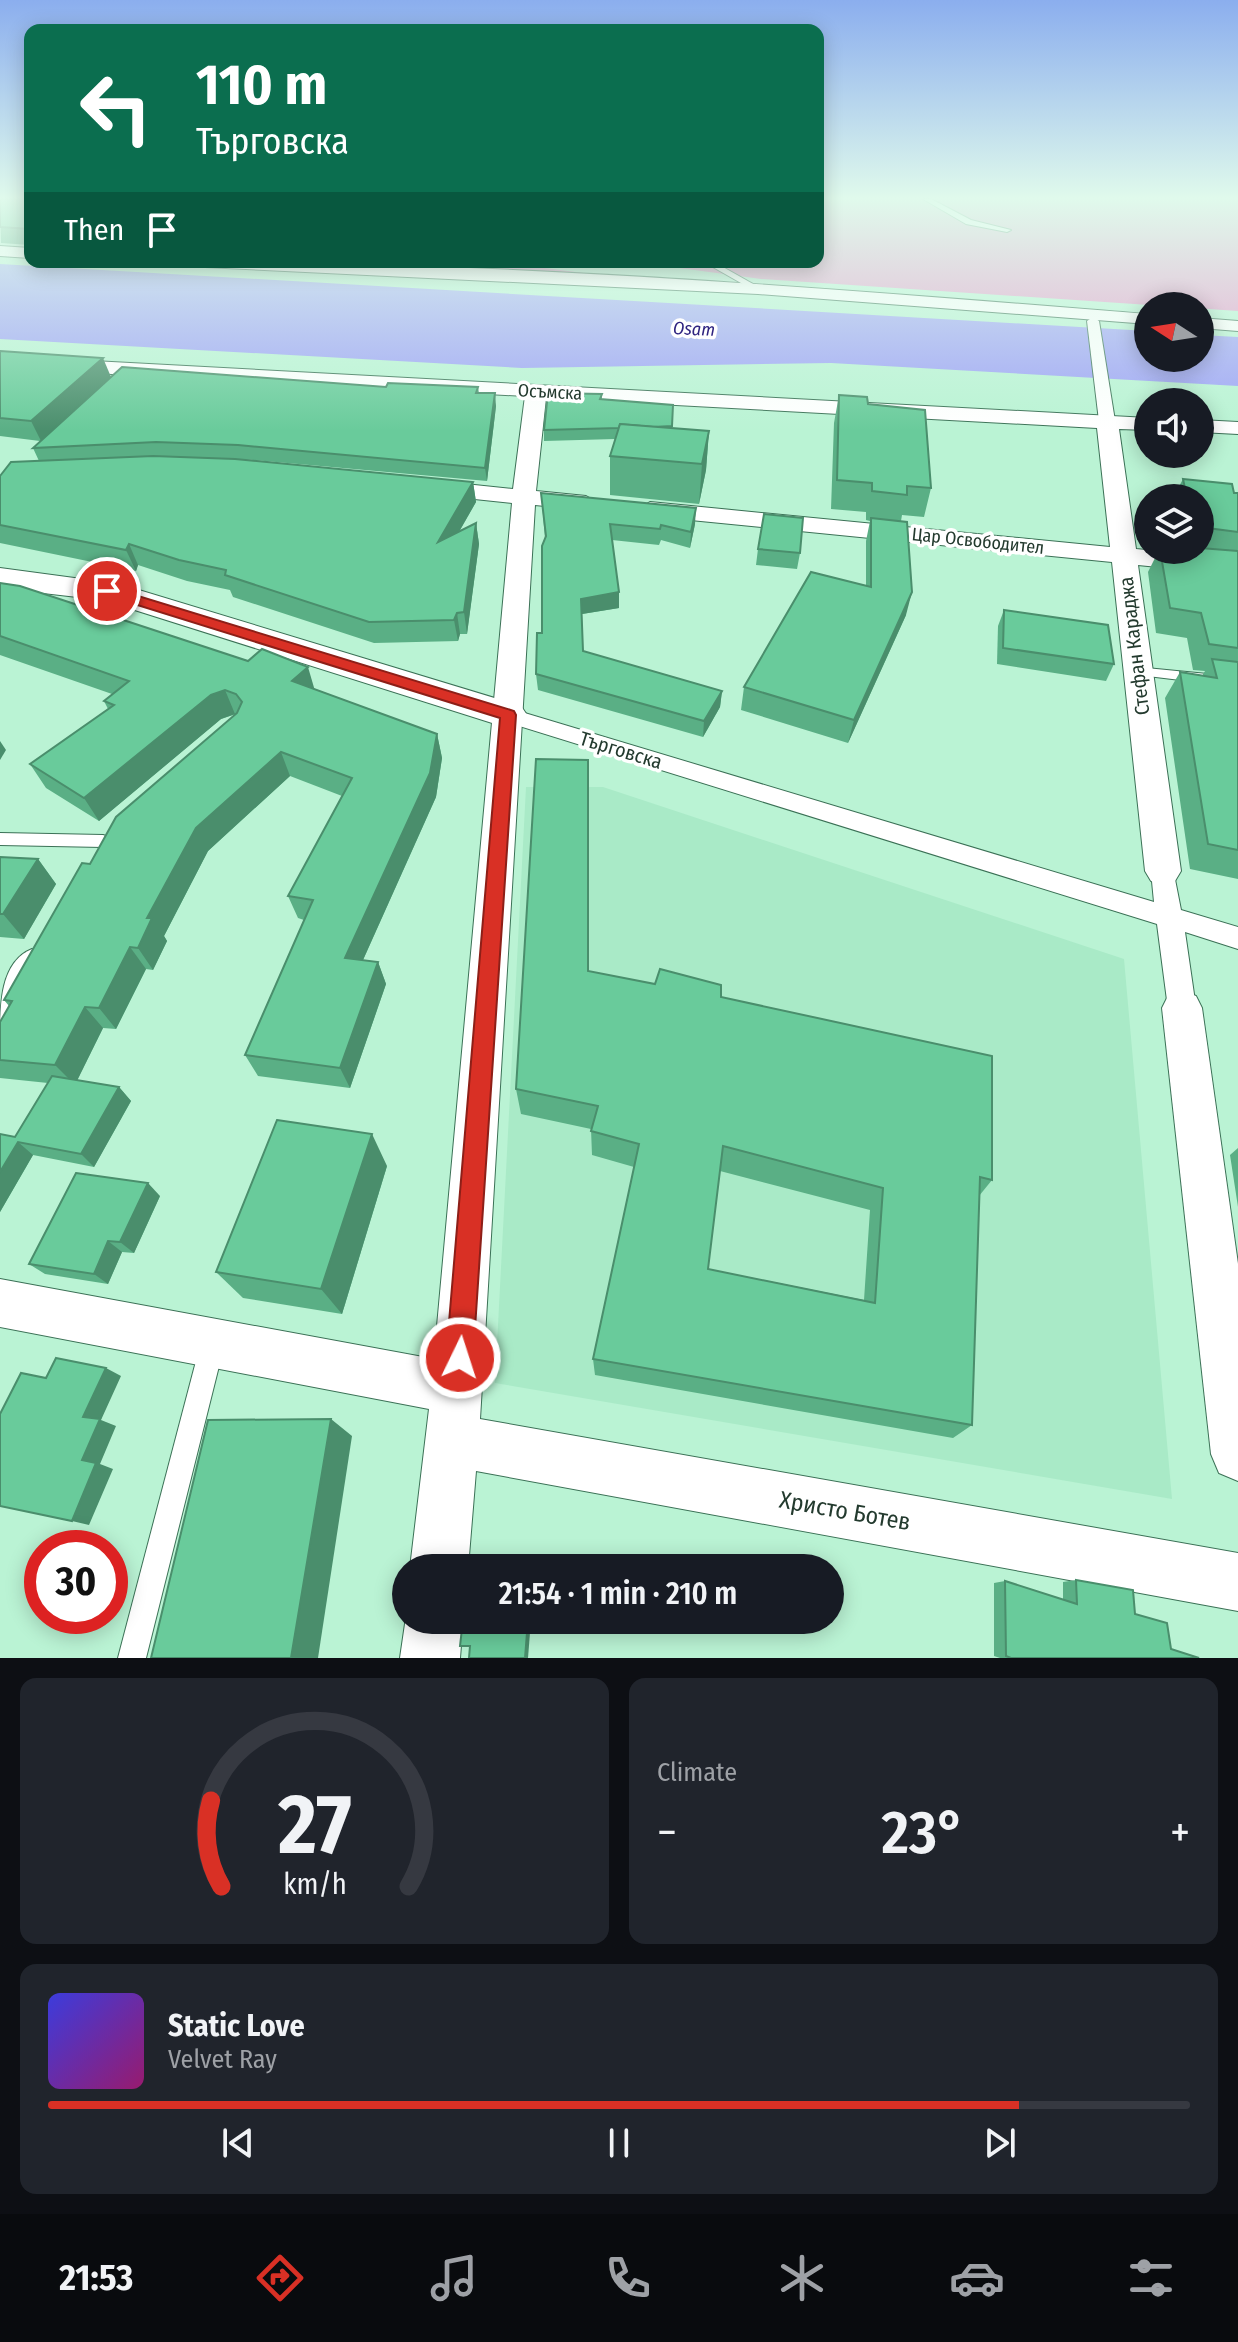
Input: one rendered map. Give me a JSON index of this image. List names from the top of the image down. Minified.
{"streets":{"street":["Осъмска","Цар Освободител","Стефан Караджа","Търговска","Христо Ботев"]},"crossings":[["Осъмска","Стефан Караджа"],["Цар Освободител","Стефан Караджа"]],"water":["Osam"],"north":"left","page":{"turn":["110 m","Търговска"],"then":"Then","limit":"30","trip":"21:54 · 1 min · 210 m","tile":"Climate","heat":["−","23°","+"],"song":["Static Love","Velvet Ray"],"tabs":"21:53","gauge":["27","km/h"]}}
